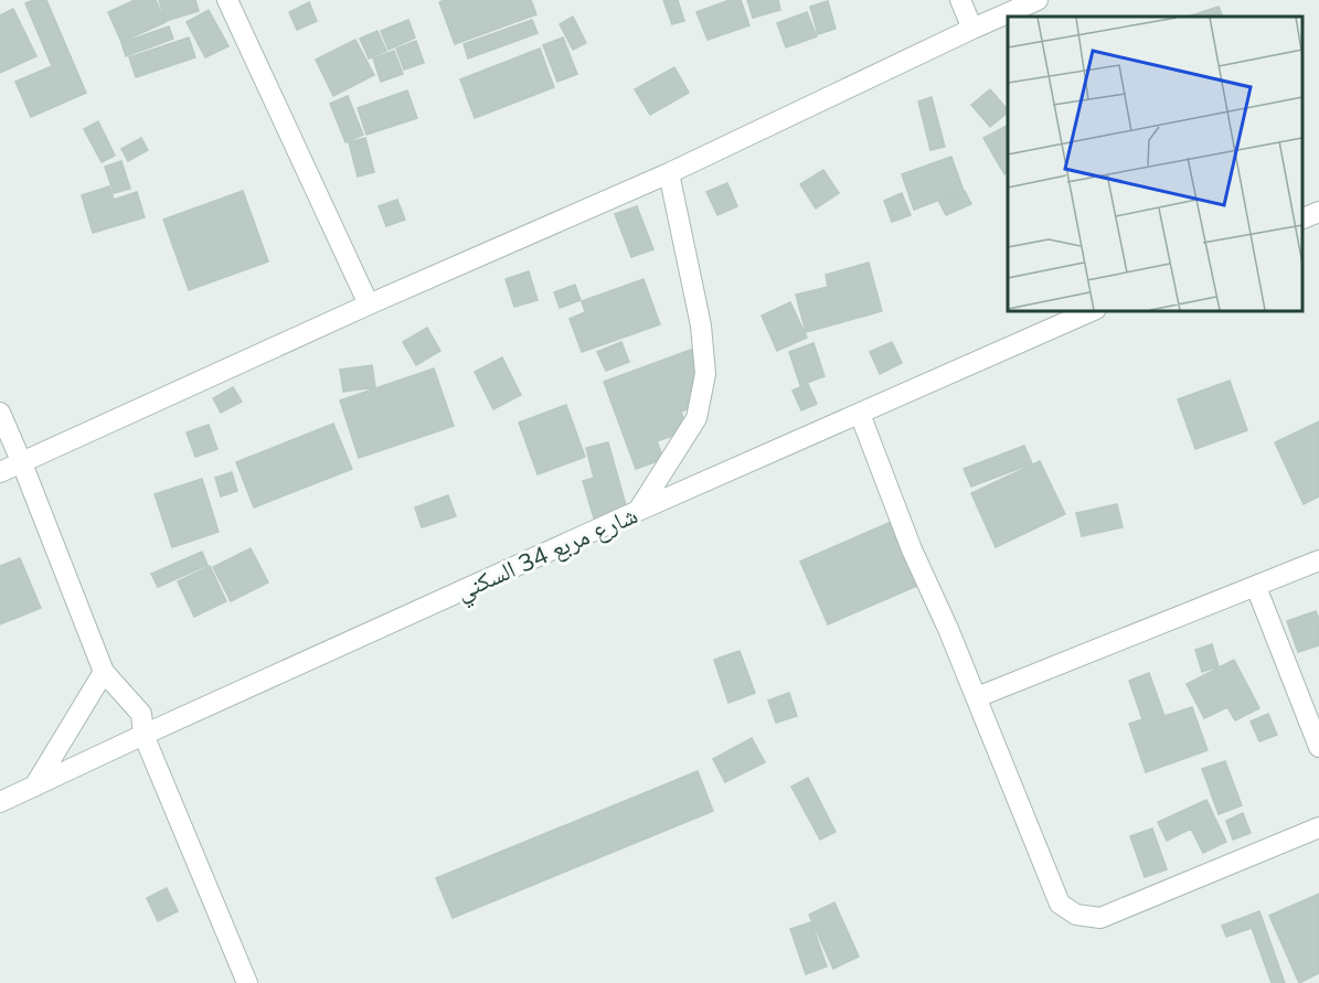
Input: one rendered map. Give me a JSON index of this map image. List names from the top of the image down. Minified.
{"streets":{"street":["شارع مربع 34 السكني"]}}
